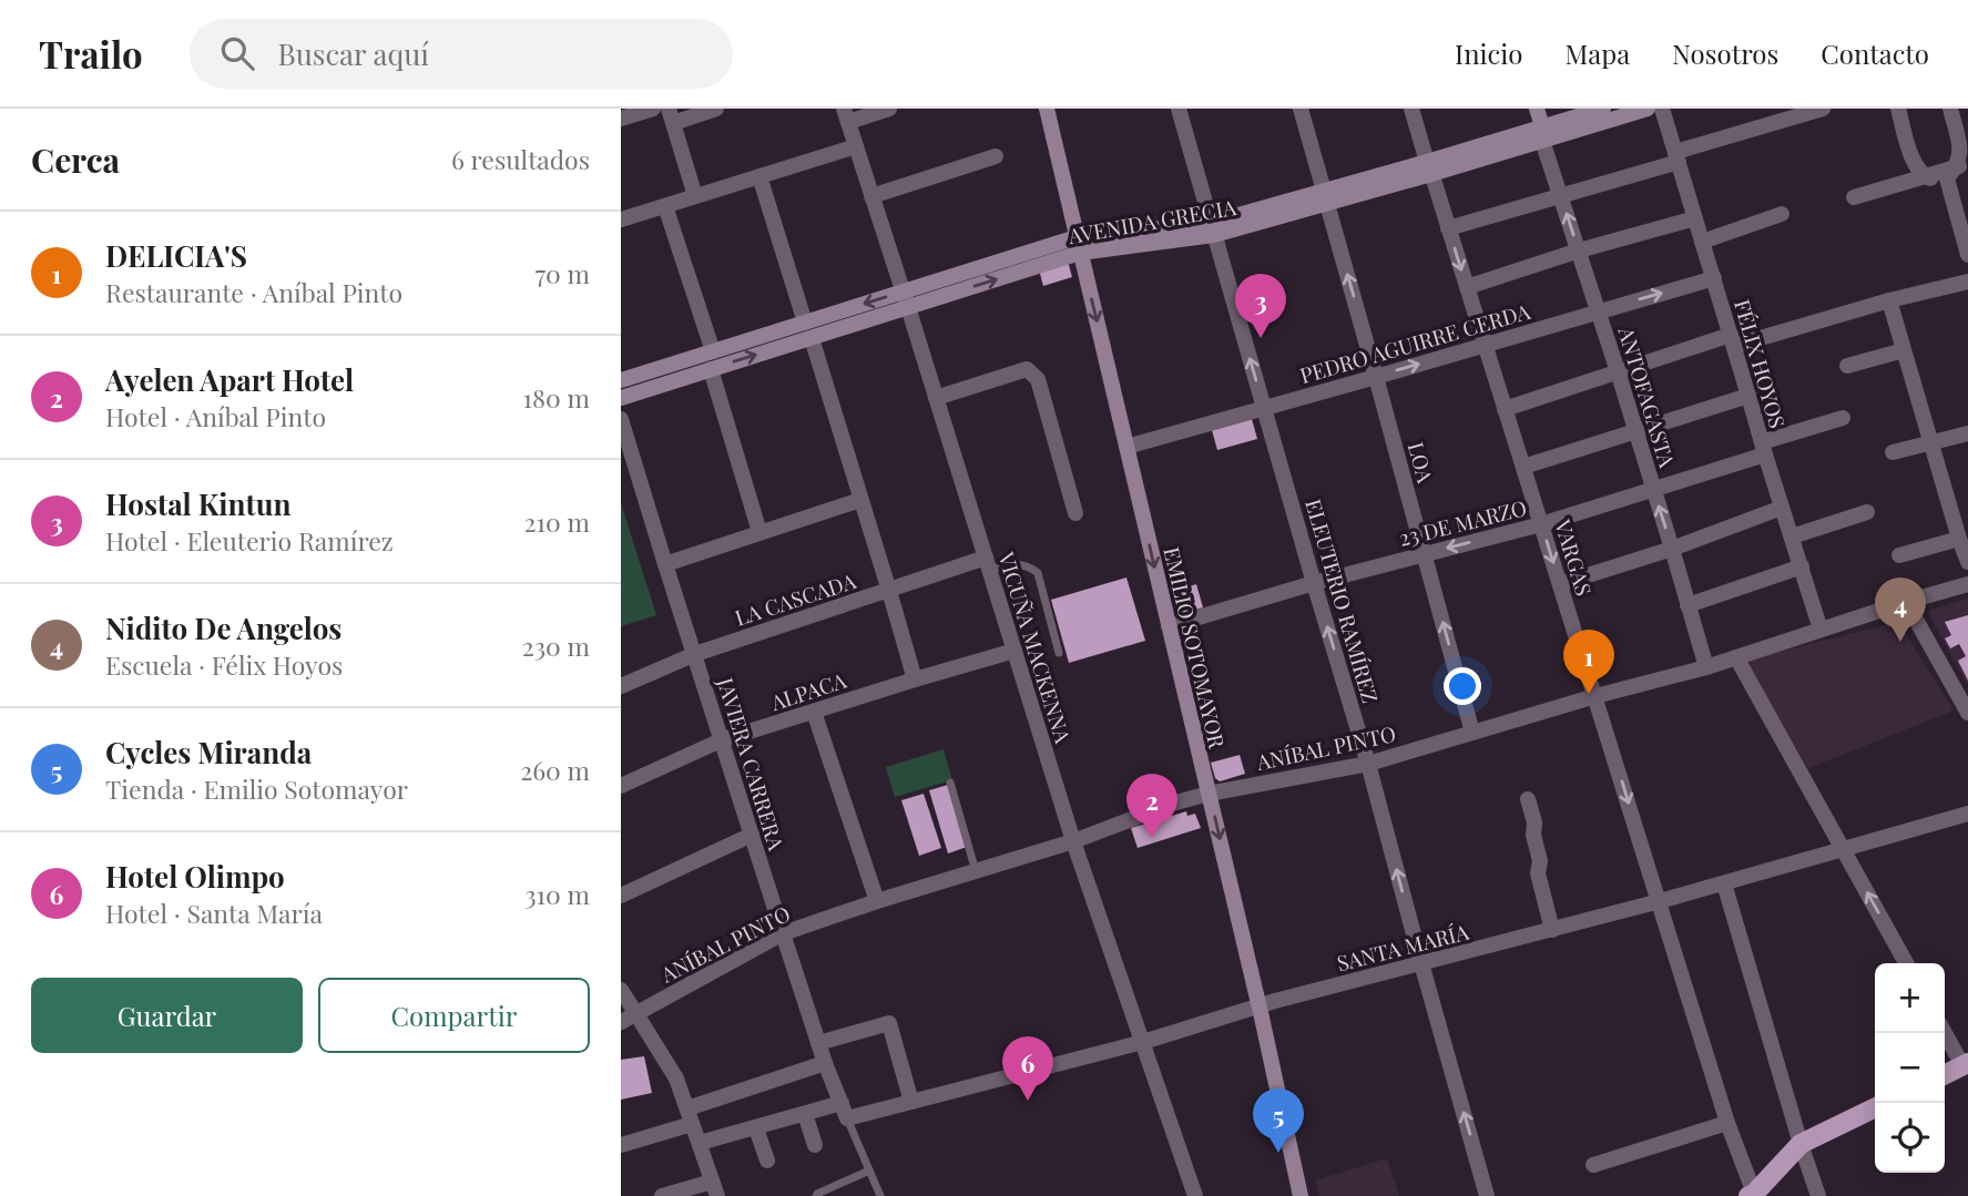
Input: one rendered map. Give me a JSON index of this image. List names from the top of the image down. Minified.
{"streets":{"main road":["AVENIDA GRECIA","ANTOFAGASTA","EMILIO SOTOMAYOR"],"street":["PEDRO AGUIRRE CERDA","FÉLIX HOYOS","LOA","23 DE MARZO","VARGAS","LA CASCADA","ELEUTERIO RAMÍREZ","VICUÑA MACKENNA","ALPACA","ANÍBAL PINTO","JAVIERA CARRERA","SANTA MARÍA"]},"crossings":[["AVENIDA GRECIA","ANTOFAGASTA"],["AVENIDA GRECIA","LOA"],["AVENIDA GRECIA","VARGAS"],["AVENIDA GRECIA","ELEUTERIO RAMÍREZ"],["AVENIDA GRECIA","VICUÑA MACKENNA"],["AVENIDA GRECIA","EMILIO SOTOMAYOR"],["PEDRO AGUIRRE CERDA","FÉLIX HOYOS"],["PEDRO AGUIRRE CERDA","ANTOFAGASTA"],["PEDRO AGUIRRE CERDA","LOA"],["PEDRO AGUIRRE CERDA","VARGAS"],["PEDRO AGUIRRE CERDA","ELEUTERIO RAMÍREZ"],["PEDRO AGUIRRE CERDA","EMILIO SOTOMAYOR"],["FÉLIX HOYOS","23 DE MARZO"],["FÉLIX HOYOS","ANÍBAL PINTO"],["ANTOFAGASTA","23 DE MARZO"],["ANTOFAGASTA","ANÍBAL PINTO"],["LOA","23 DE MARZO"],["LOA","ANÍBAL PINTO"],["23 DE MARZO","VARGAS"],["23 DE MARZO","ELEUTERIO RAMÍREZ"],["23 DE MARZO","EMILIO SOTOMAYOR"],["VARGAS","ANÍBAL PINTO"],["VARGAS","SANTA MARÍA"],["LA CASCADA","VICUÑA MACKENNA"],["LA CASCADA","JAVIERA CARRERA"],["ELEUTERIO RAMÍREZ","ANÍBAL PINTO"],["ELEUTERIO RAMÍREZ","SANTA MARÍA"],["VICUÑA MACKENNA","ALPACA"],["VICUÑA MACKENNA","ANÍBAL PINTO"],["VICUÑA MACKENNA","SANTA MARÍA"],["EMILIO SOTOMAYOR","ANÍBAL PINTO"],["EMILIO SOTOMAYOR","SANTA MARÍA"],["ALPACA","JAVIERA CARRERA"],["ANÍBAL PINTO","JAVIERA CARRERA"],["JAVIERA CARRERA","SANTA MARÍA"]],"one_way":["LOA","ELEUTERIO RAMÍREZ","EMILIO SOTOMAYOR"],"page":{"header":"Trailo","search":"Buscar aquí","nav":["Inicio","Mapa","Nosotros","Contacto"],"heading":["Cerca","6 resultados"],"list":[{"mark":"1","name":"DELICIA'S","note":"Restaurante · Aníbal Pinto","value":"70 m"},{"mark":"2","name":"Ayelen Apart Hotel","note":"Hotel · Aníbal Pinto","value":"180 m"},{"mark":"3","name":"Hostal Kintun","note":"Hotel · Eleuterio Ramírez","value":"210 m"},{"mark":"4","name":"Nidito De Angelos","note":"Escuela · Félix Hoyos","value":"230 m"},{"mark":"5","name":"Cycles Miranda","note":"Tienda · Emilio Sotomayor","value":"260 m"},{"mark":"6","name":"Hotel Olimpo","note":"Hotel · Santa María","value":"310 m"}],"pins":["3","4","1","2","6","5"],"buttons":["Guardar","Compartir"],"map_buttons":["+","−"]}}
